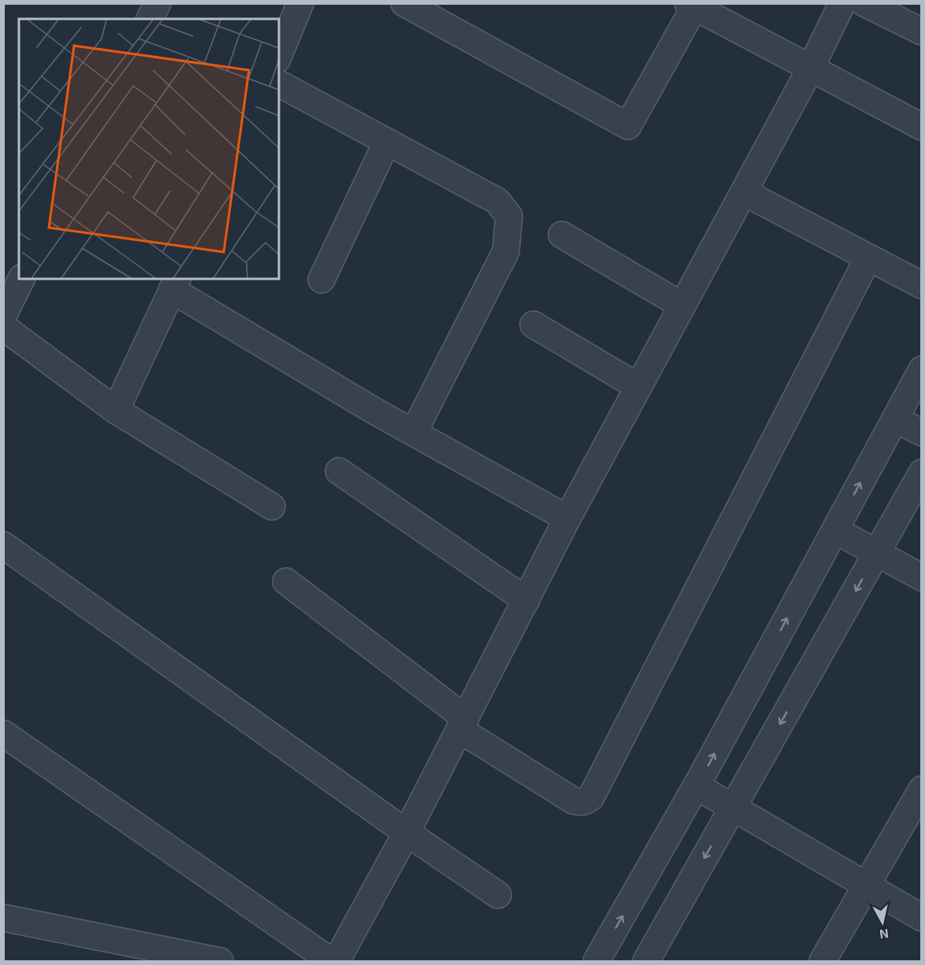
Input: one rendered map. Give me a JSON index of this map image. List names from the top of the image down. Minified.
{"north":"bottom"}
